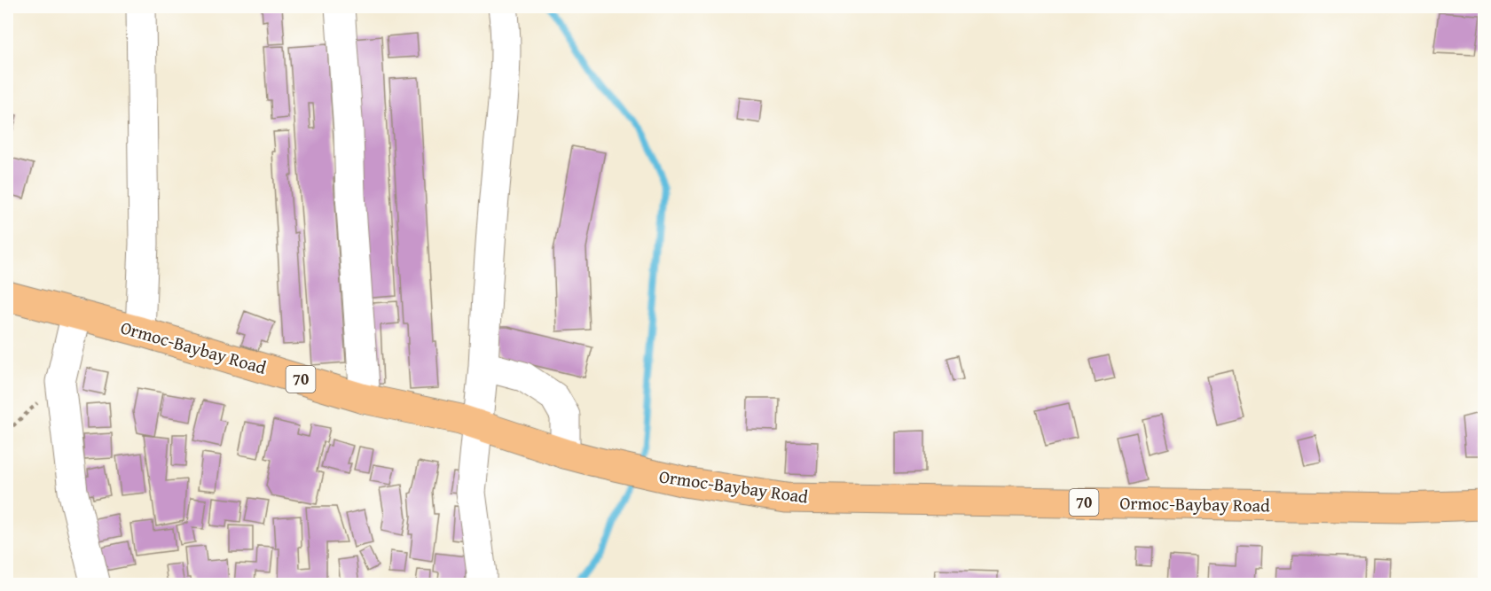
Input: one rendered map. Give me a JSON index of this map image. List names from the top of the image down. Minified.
{"streets":{"highway":["Ormoc-Baybay Road","70"]}}
